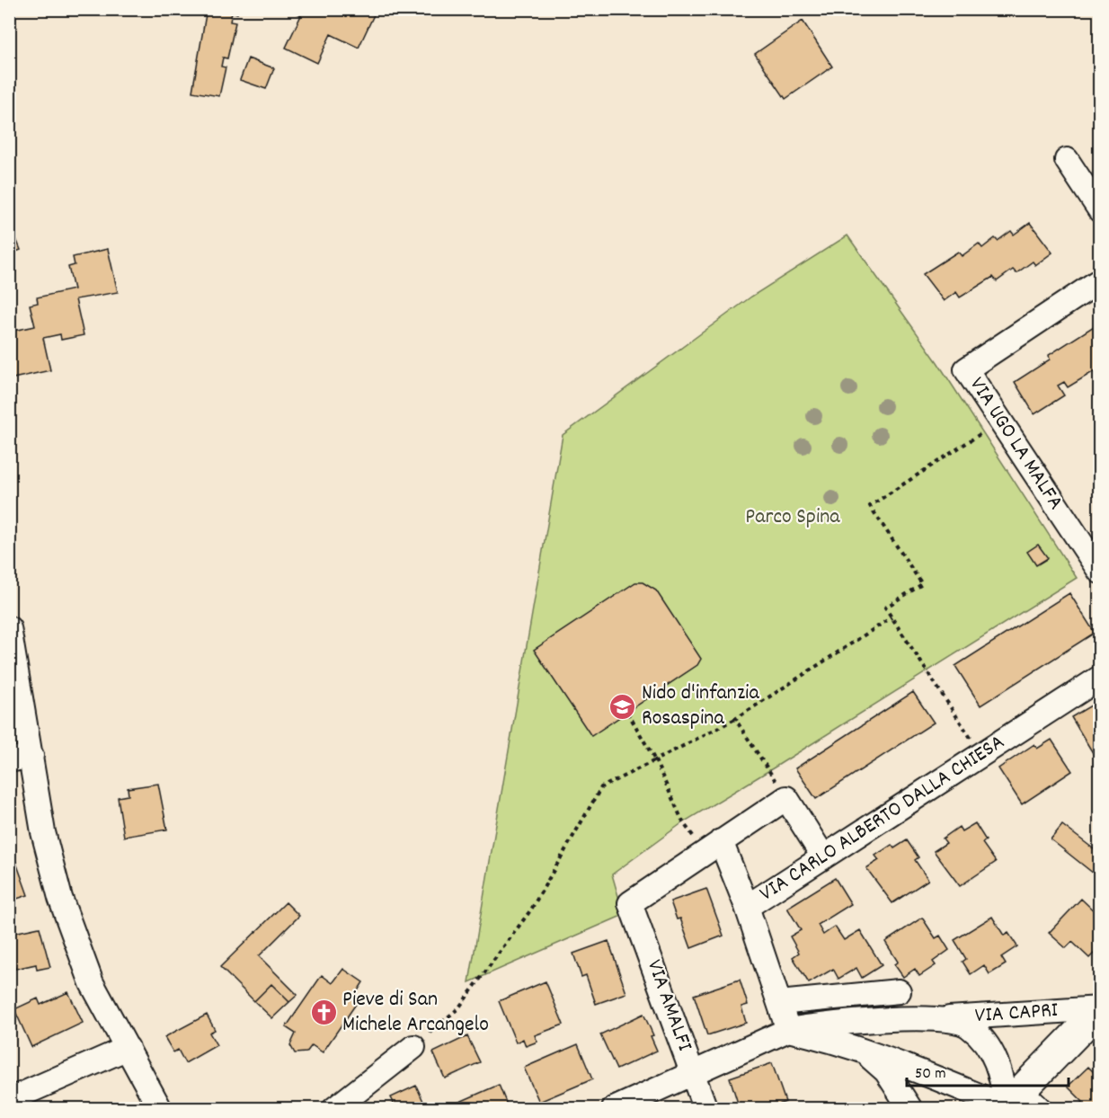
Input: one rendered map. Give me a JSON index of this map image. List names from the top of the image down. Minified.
{"streets":{"street":["VIA UGO LA MALFA","VIA CARLO ALBERTO DALLA CHIESA","VIA AMALFI","VIA CAPRI"]},"crossings":[["VIA CARLO ALBERTO DALLA CHIESA","VIA CAPRI"],["VIA AMALFI","VIA CAPRI"]],"parks":["Parco Spina"],"places":{"school or university":["Nido d'infanzia Rosaspina"],"church":["Pieve di San Michele Arcangelo"]},"scale_bar":"50 m"}
